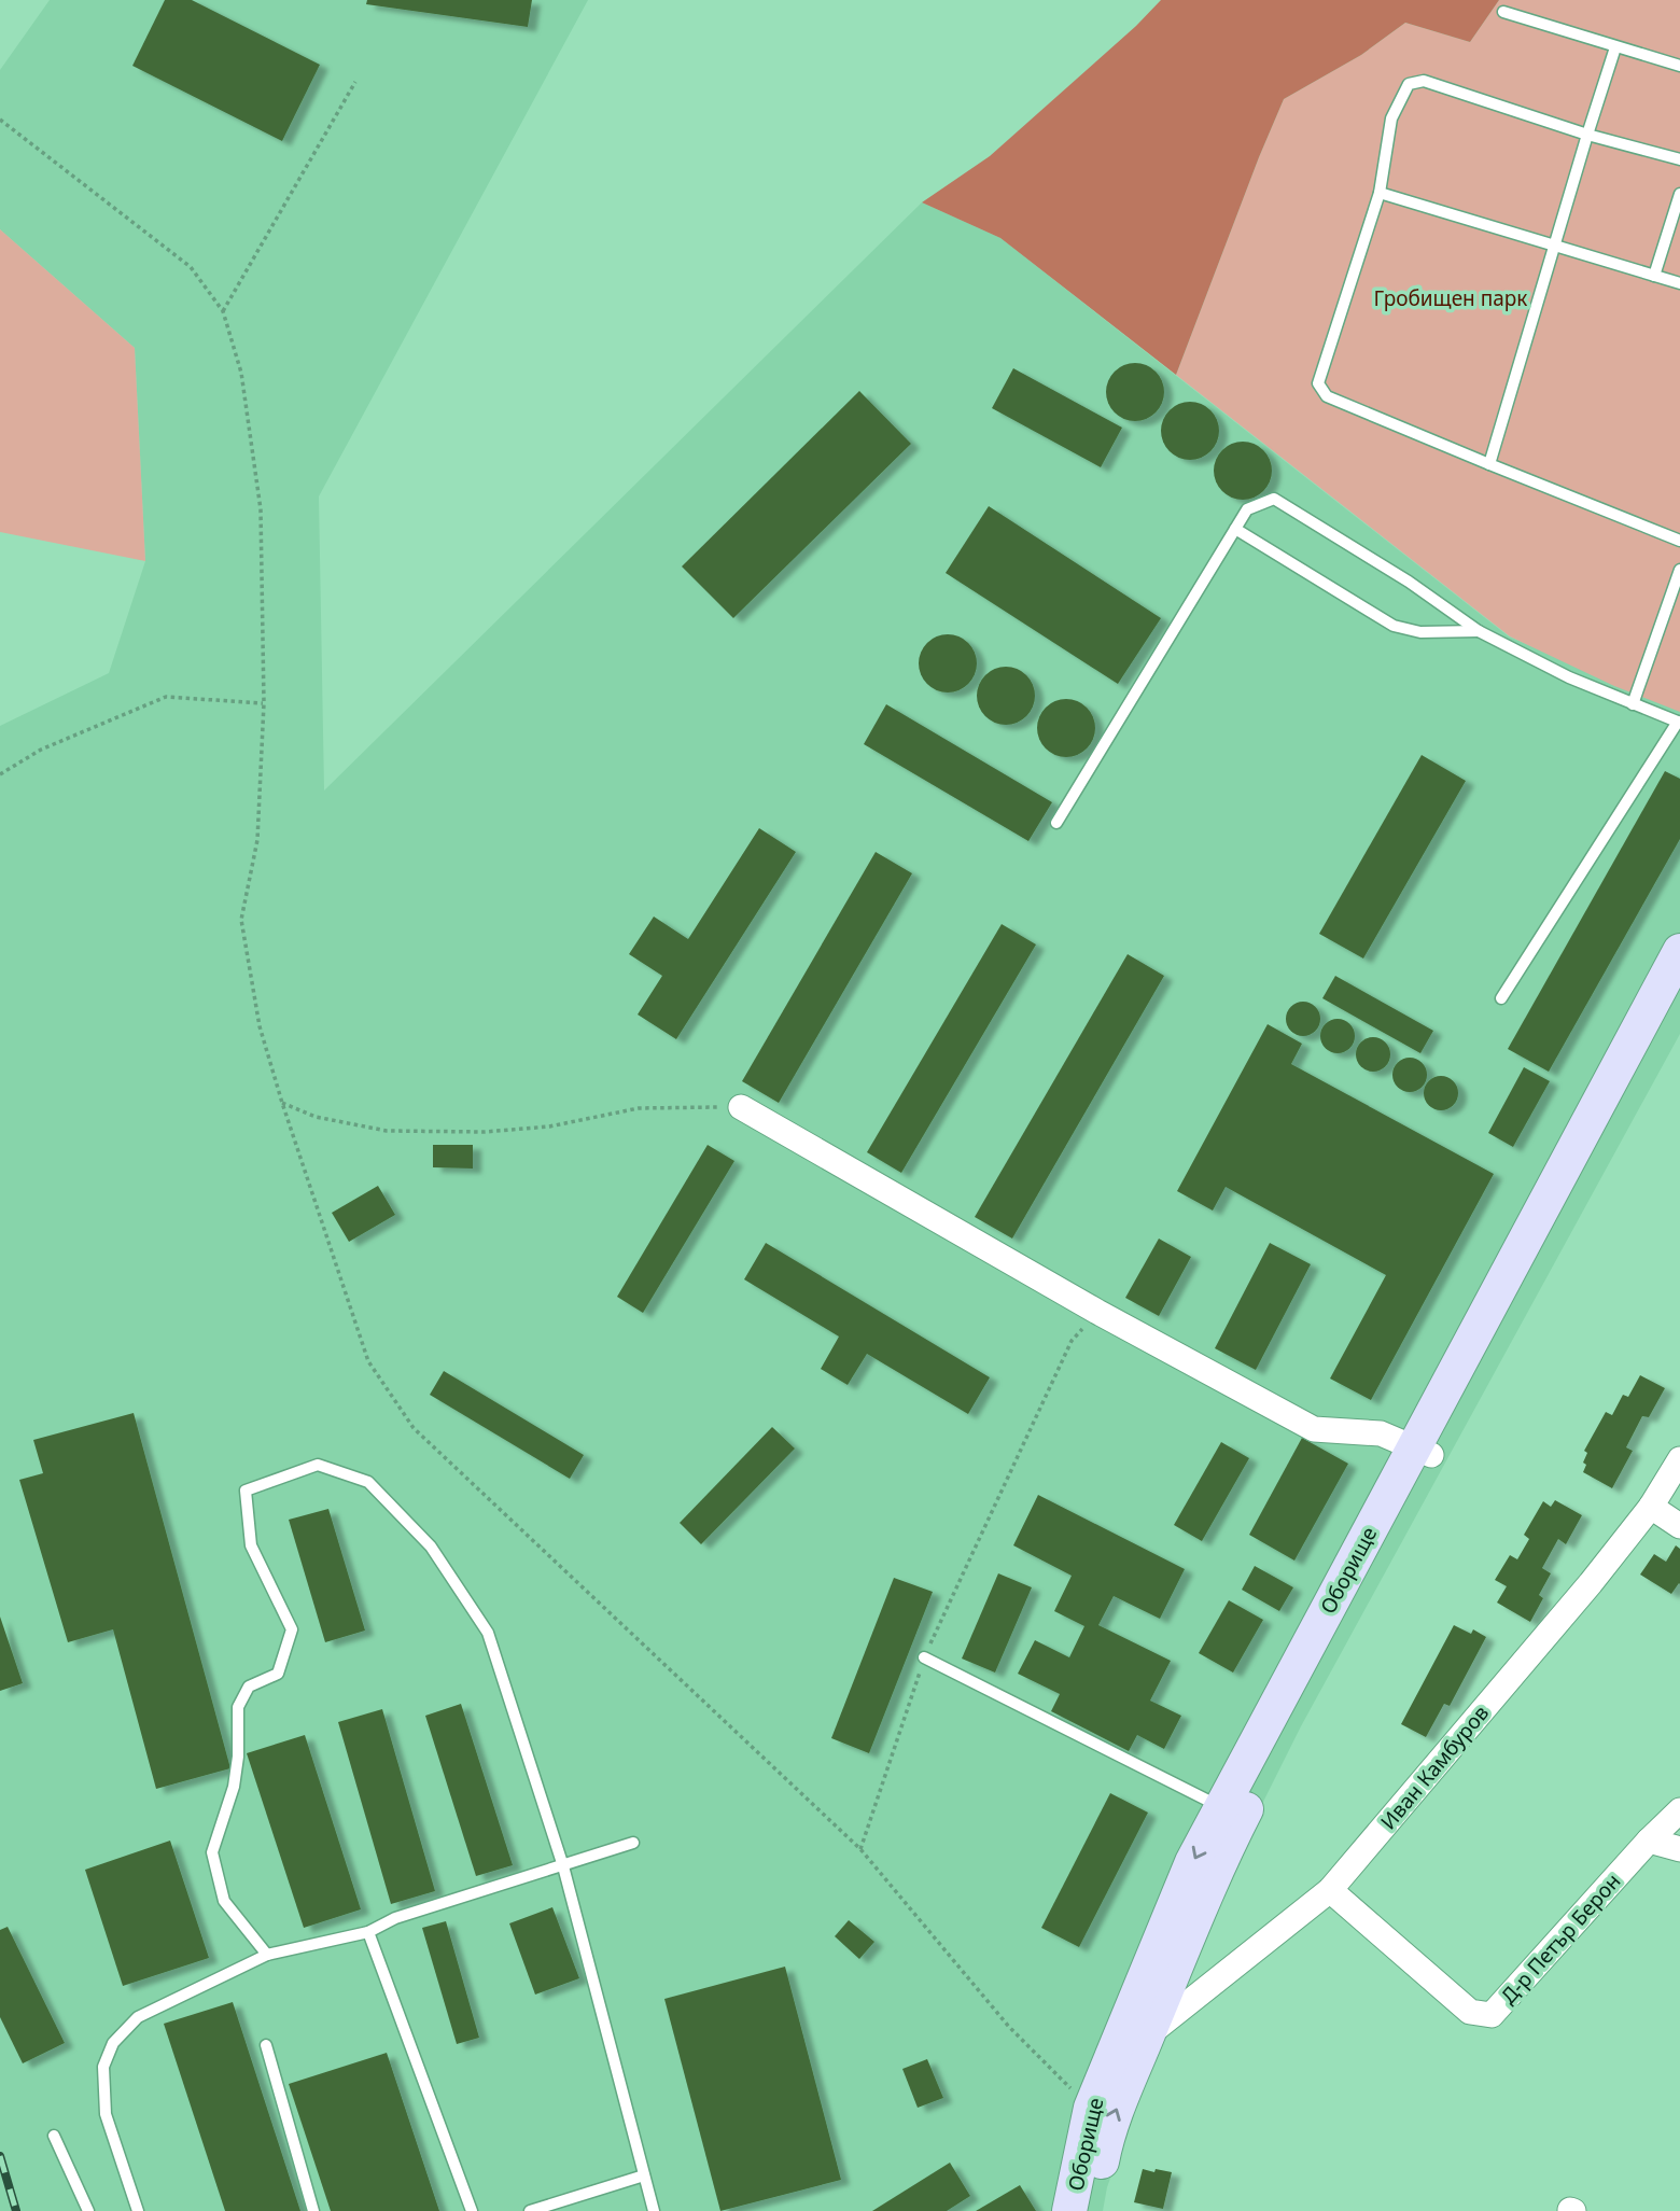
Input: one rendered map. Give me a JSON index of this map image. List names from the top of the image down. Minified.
{"streets":{"main road":["Оборище"],"street":["Иван Камбуров","Д-р Петър Берон"]},"crossings":[["Оборище","Иван Камбуров"],["Иван Камбуров","Д-р Петър Берон"]],"parks":["Гробищен парк"]}
